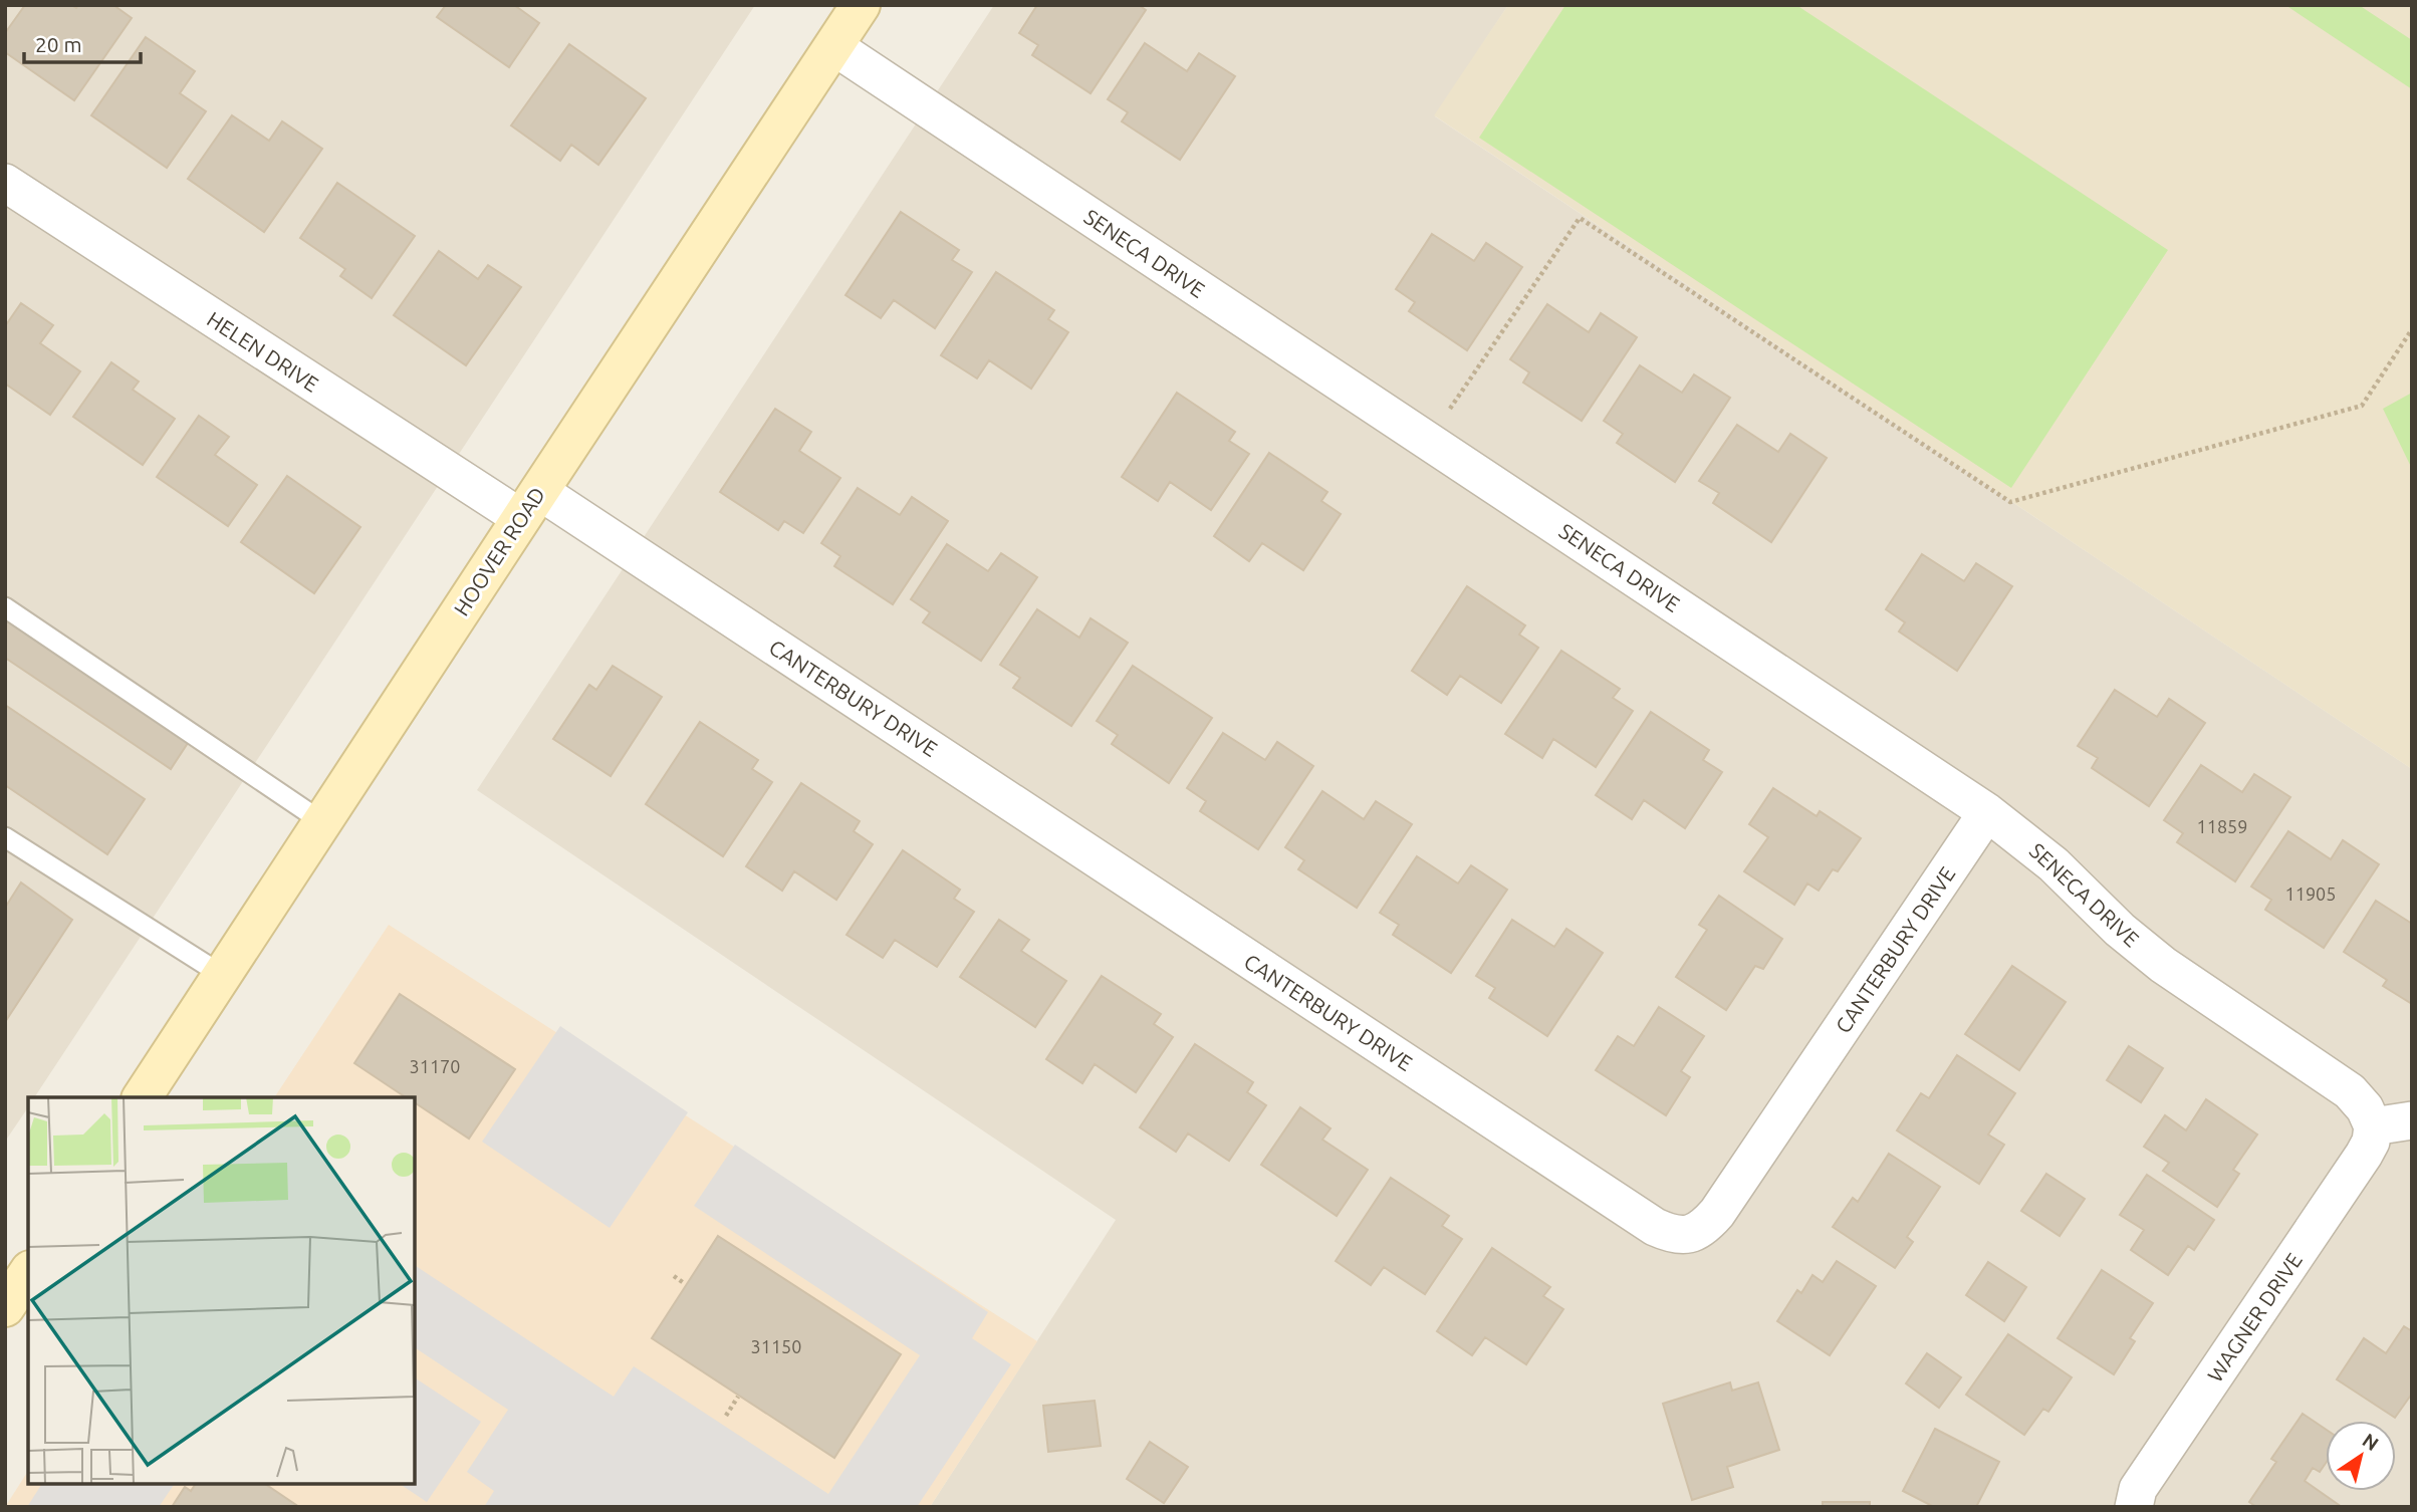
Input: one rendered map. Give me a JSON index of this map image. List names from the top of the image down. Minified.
{"streets":{"main road":["HOOVER ROAD"],"street":["SENECA DRIVE","HELEN DRIVE","CANTERBURY DRIVE","WAGNER DRIVE"]},"crossings":[["SENECA DRIVE","HOOVER ROAD"],["SENECA DRIVE","CANTERBURY DRIVE"],["SENECA DRIVE","WAGNER DRIVE"],["HELEN DRIVE","HOOVER ROAD"],["HELEN DRIVE","CANTERBURY DRIVE"],["HOOVER ROAD","CANTERBURY DRIVE"]],"house_numbers":["11859","11905","31170","31150"],"scale_bar":"20 m","north":"top right"}
